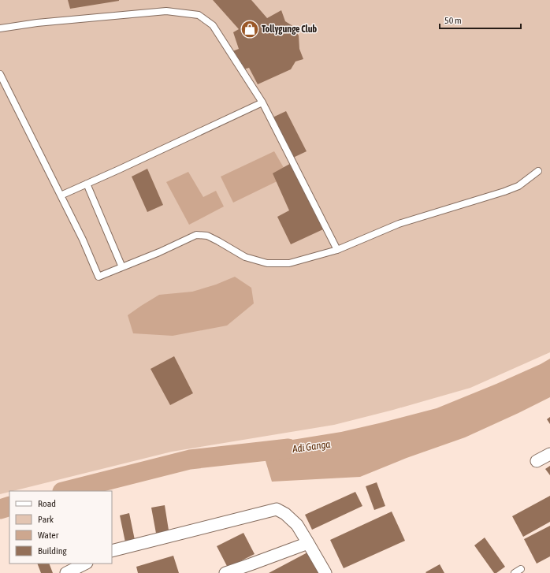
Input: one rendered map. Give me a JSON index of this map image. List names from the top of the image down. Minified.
{"water":["Adi Ganga"],"places":{"shop":["Tollygunge Club"]},"legend":["Road","Park","Water","Building"],"scale_bar":"50 m"}
